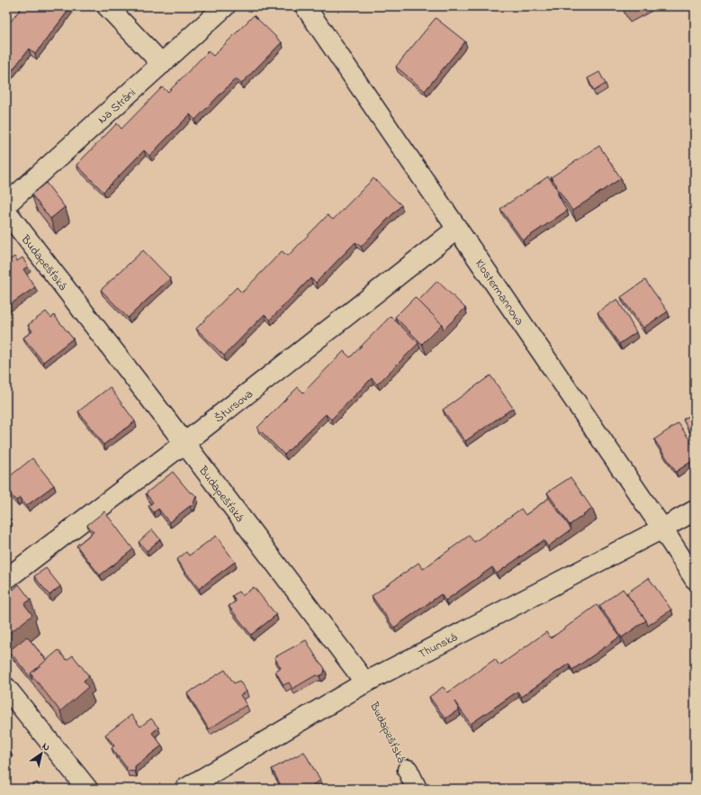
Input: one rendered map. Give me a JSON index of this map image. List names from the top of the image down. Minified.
{"streets":{"street":["Na Stráni","Budapešťská","Klostermannova","Štursova","Thunská"]},"crossings":[["Budapešťská","Štursova"],["Budapešťská","Thunská"],["Klostermannova","Štursova"],["Klostermannova","Thunská"]],"north":"top right"}
